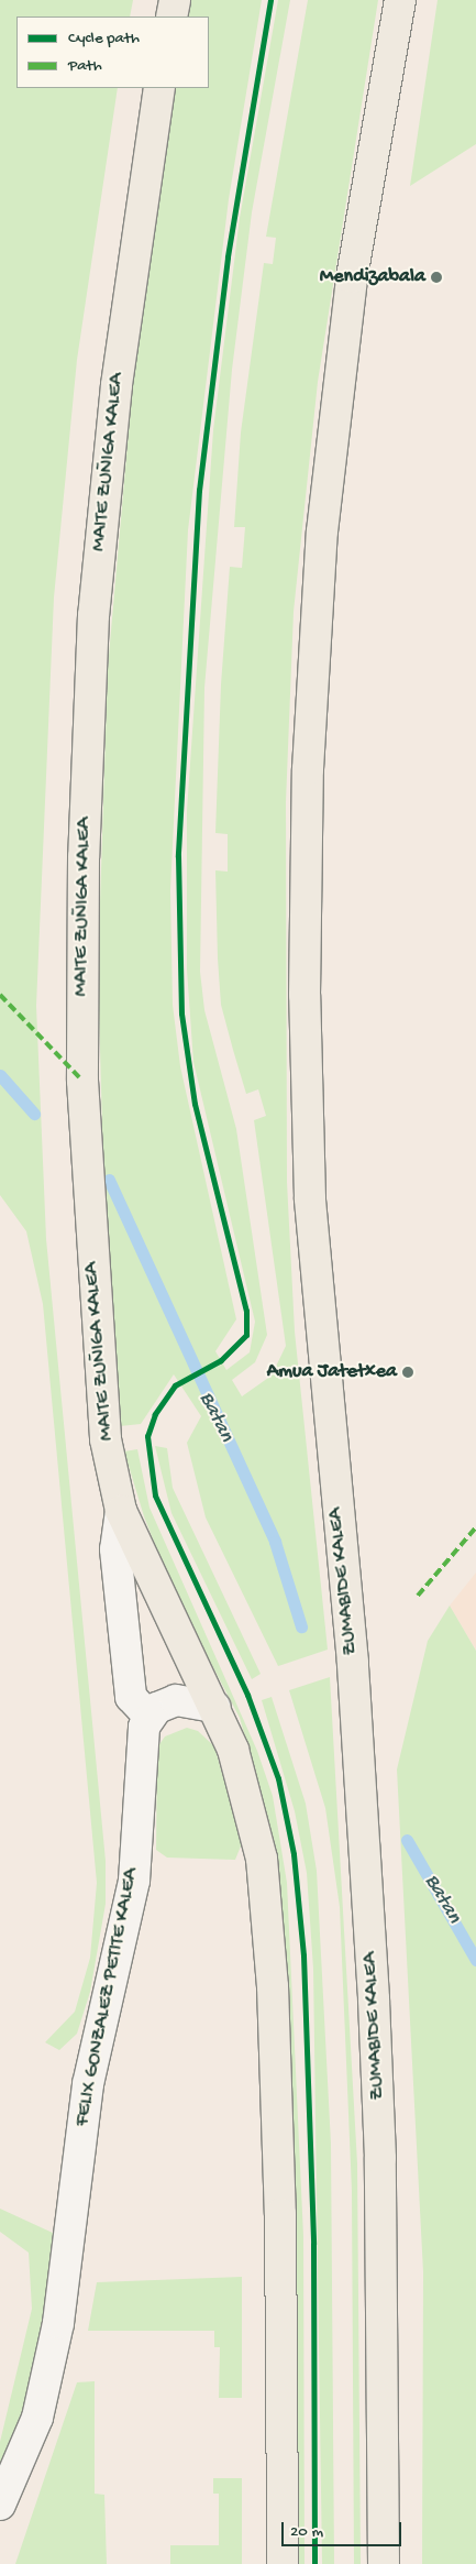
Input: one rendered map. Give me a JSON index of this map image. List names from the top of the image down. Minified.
{"streets":{"main road":["MAITE ZUÑIGA KALEA","ZUMABIDE KALEA"],"street":["FELIX GONZALEZ PETITE KALEA"]},"water":["Batan"],"places":["Mendizabala","Amua Jatetxea"],"legend":["Cycle path","Path"],"scale_bar":"20 m"}
